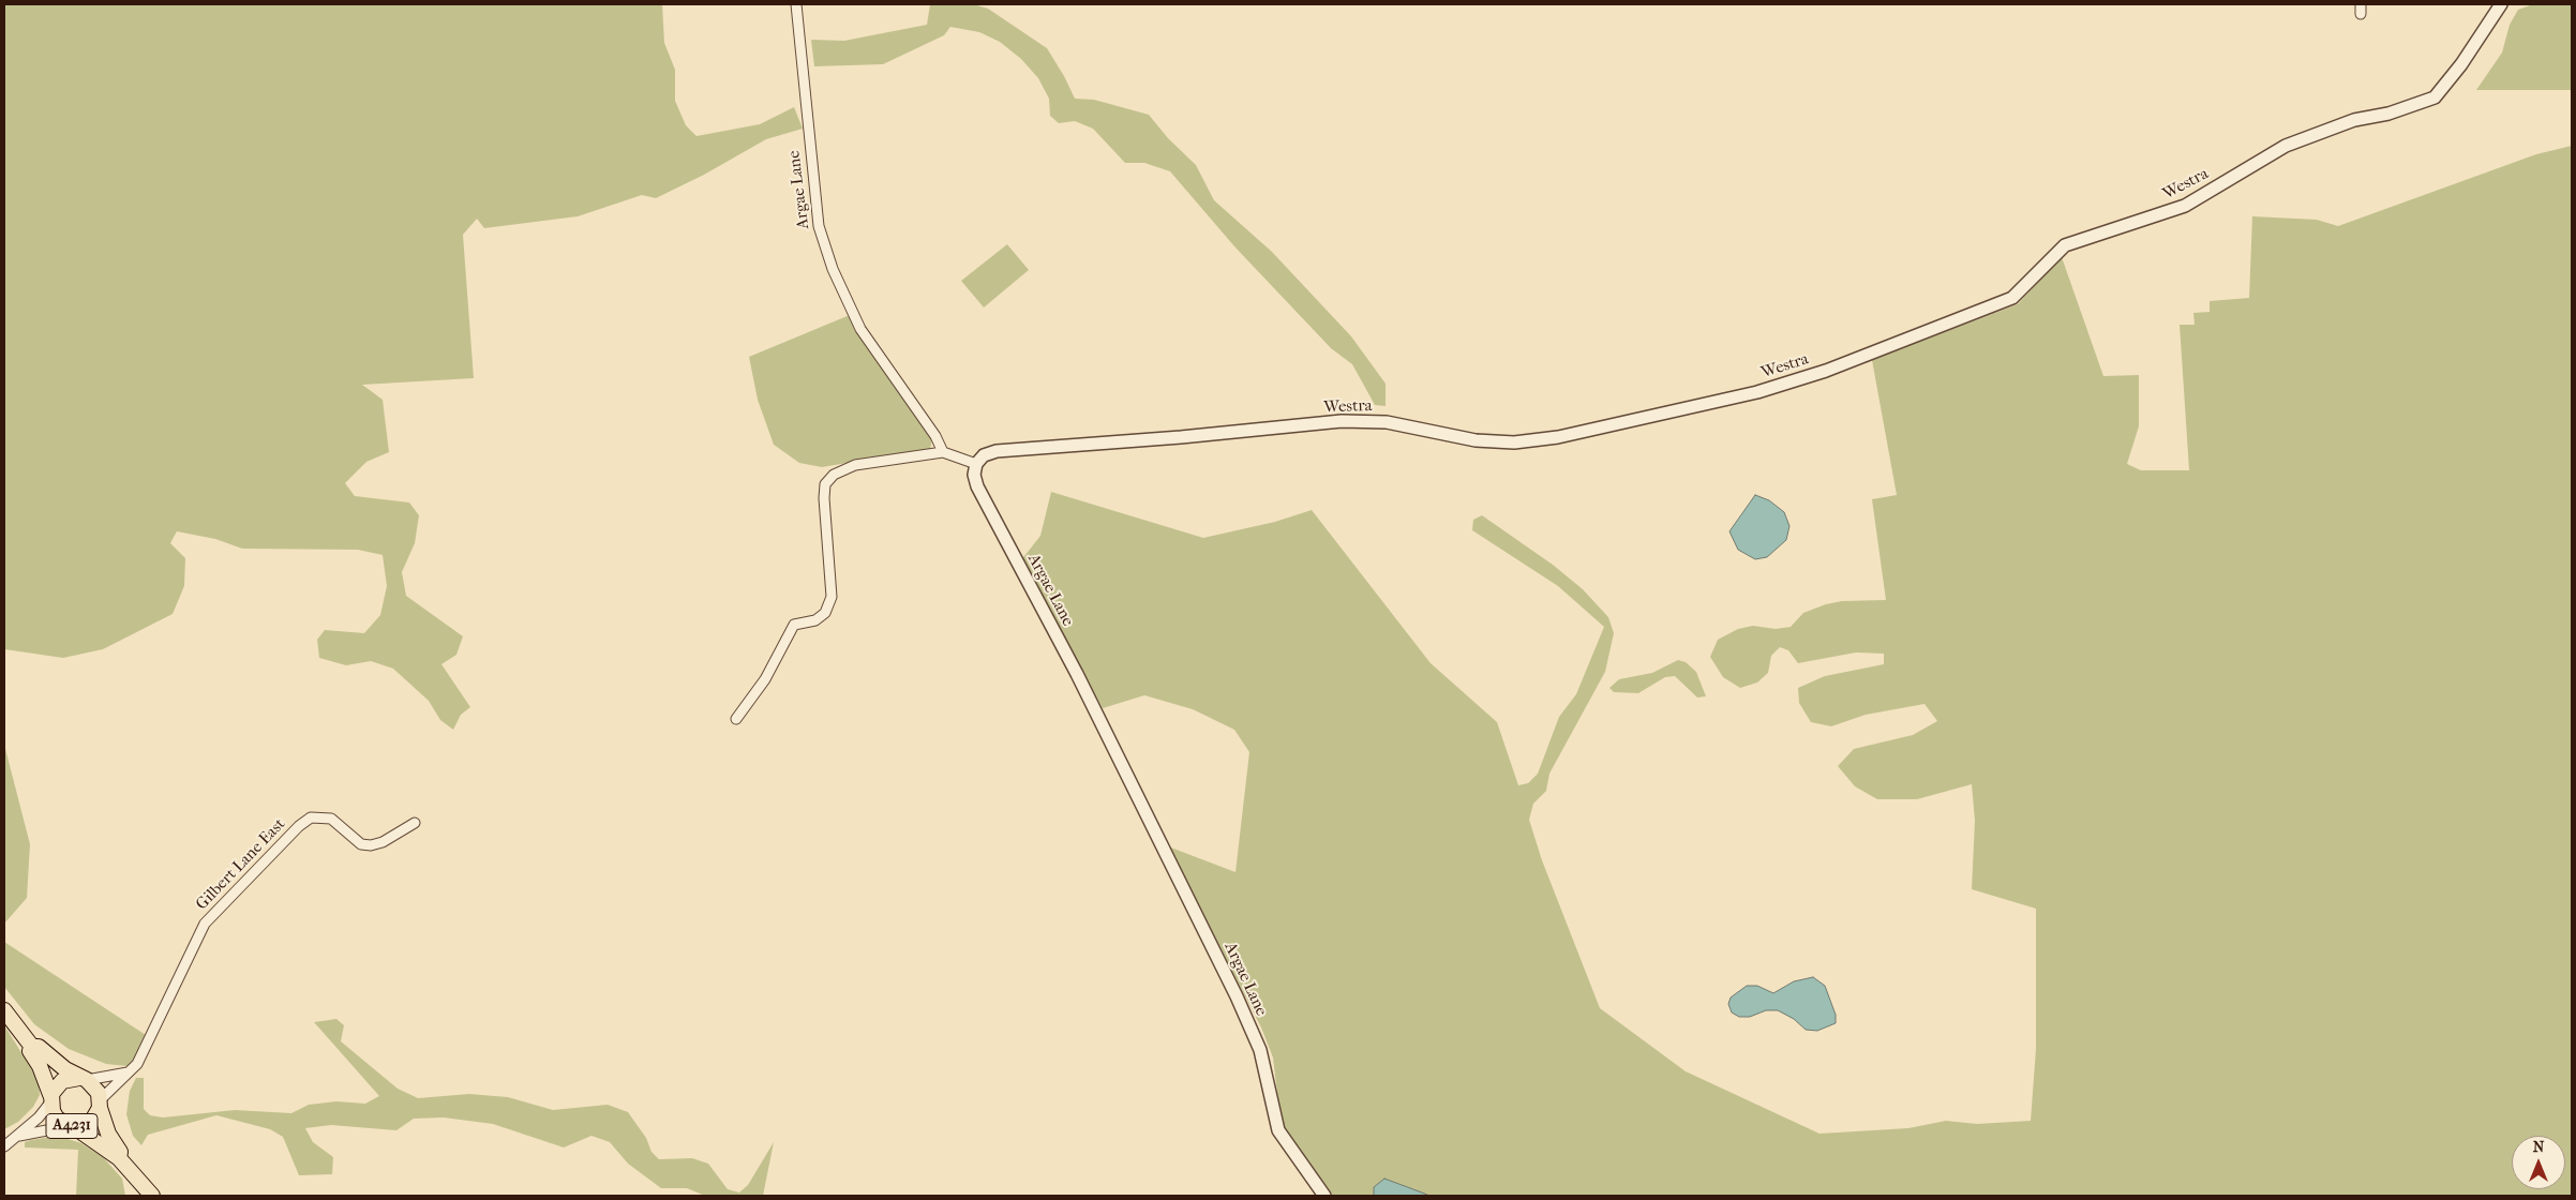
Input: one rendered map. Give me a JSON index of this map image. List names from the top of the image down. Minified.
{"streets":{"main road":["A4231"],"street":["Westra","Argae Lane","Gilbert Lane East"]},"crossings":[["Westra","Argae Lane"],["Gilbert Lane East","A4231"]],"north":"top"}
